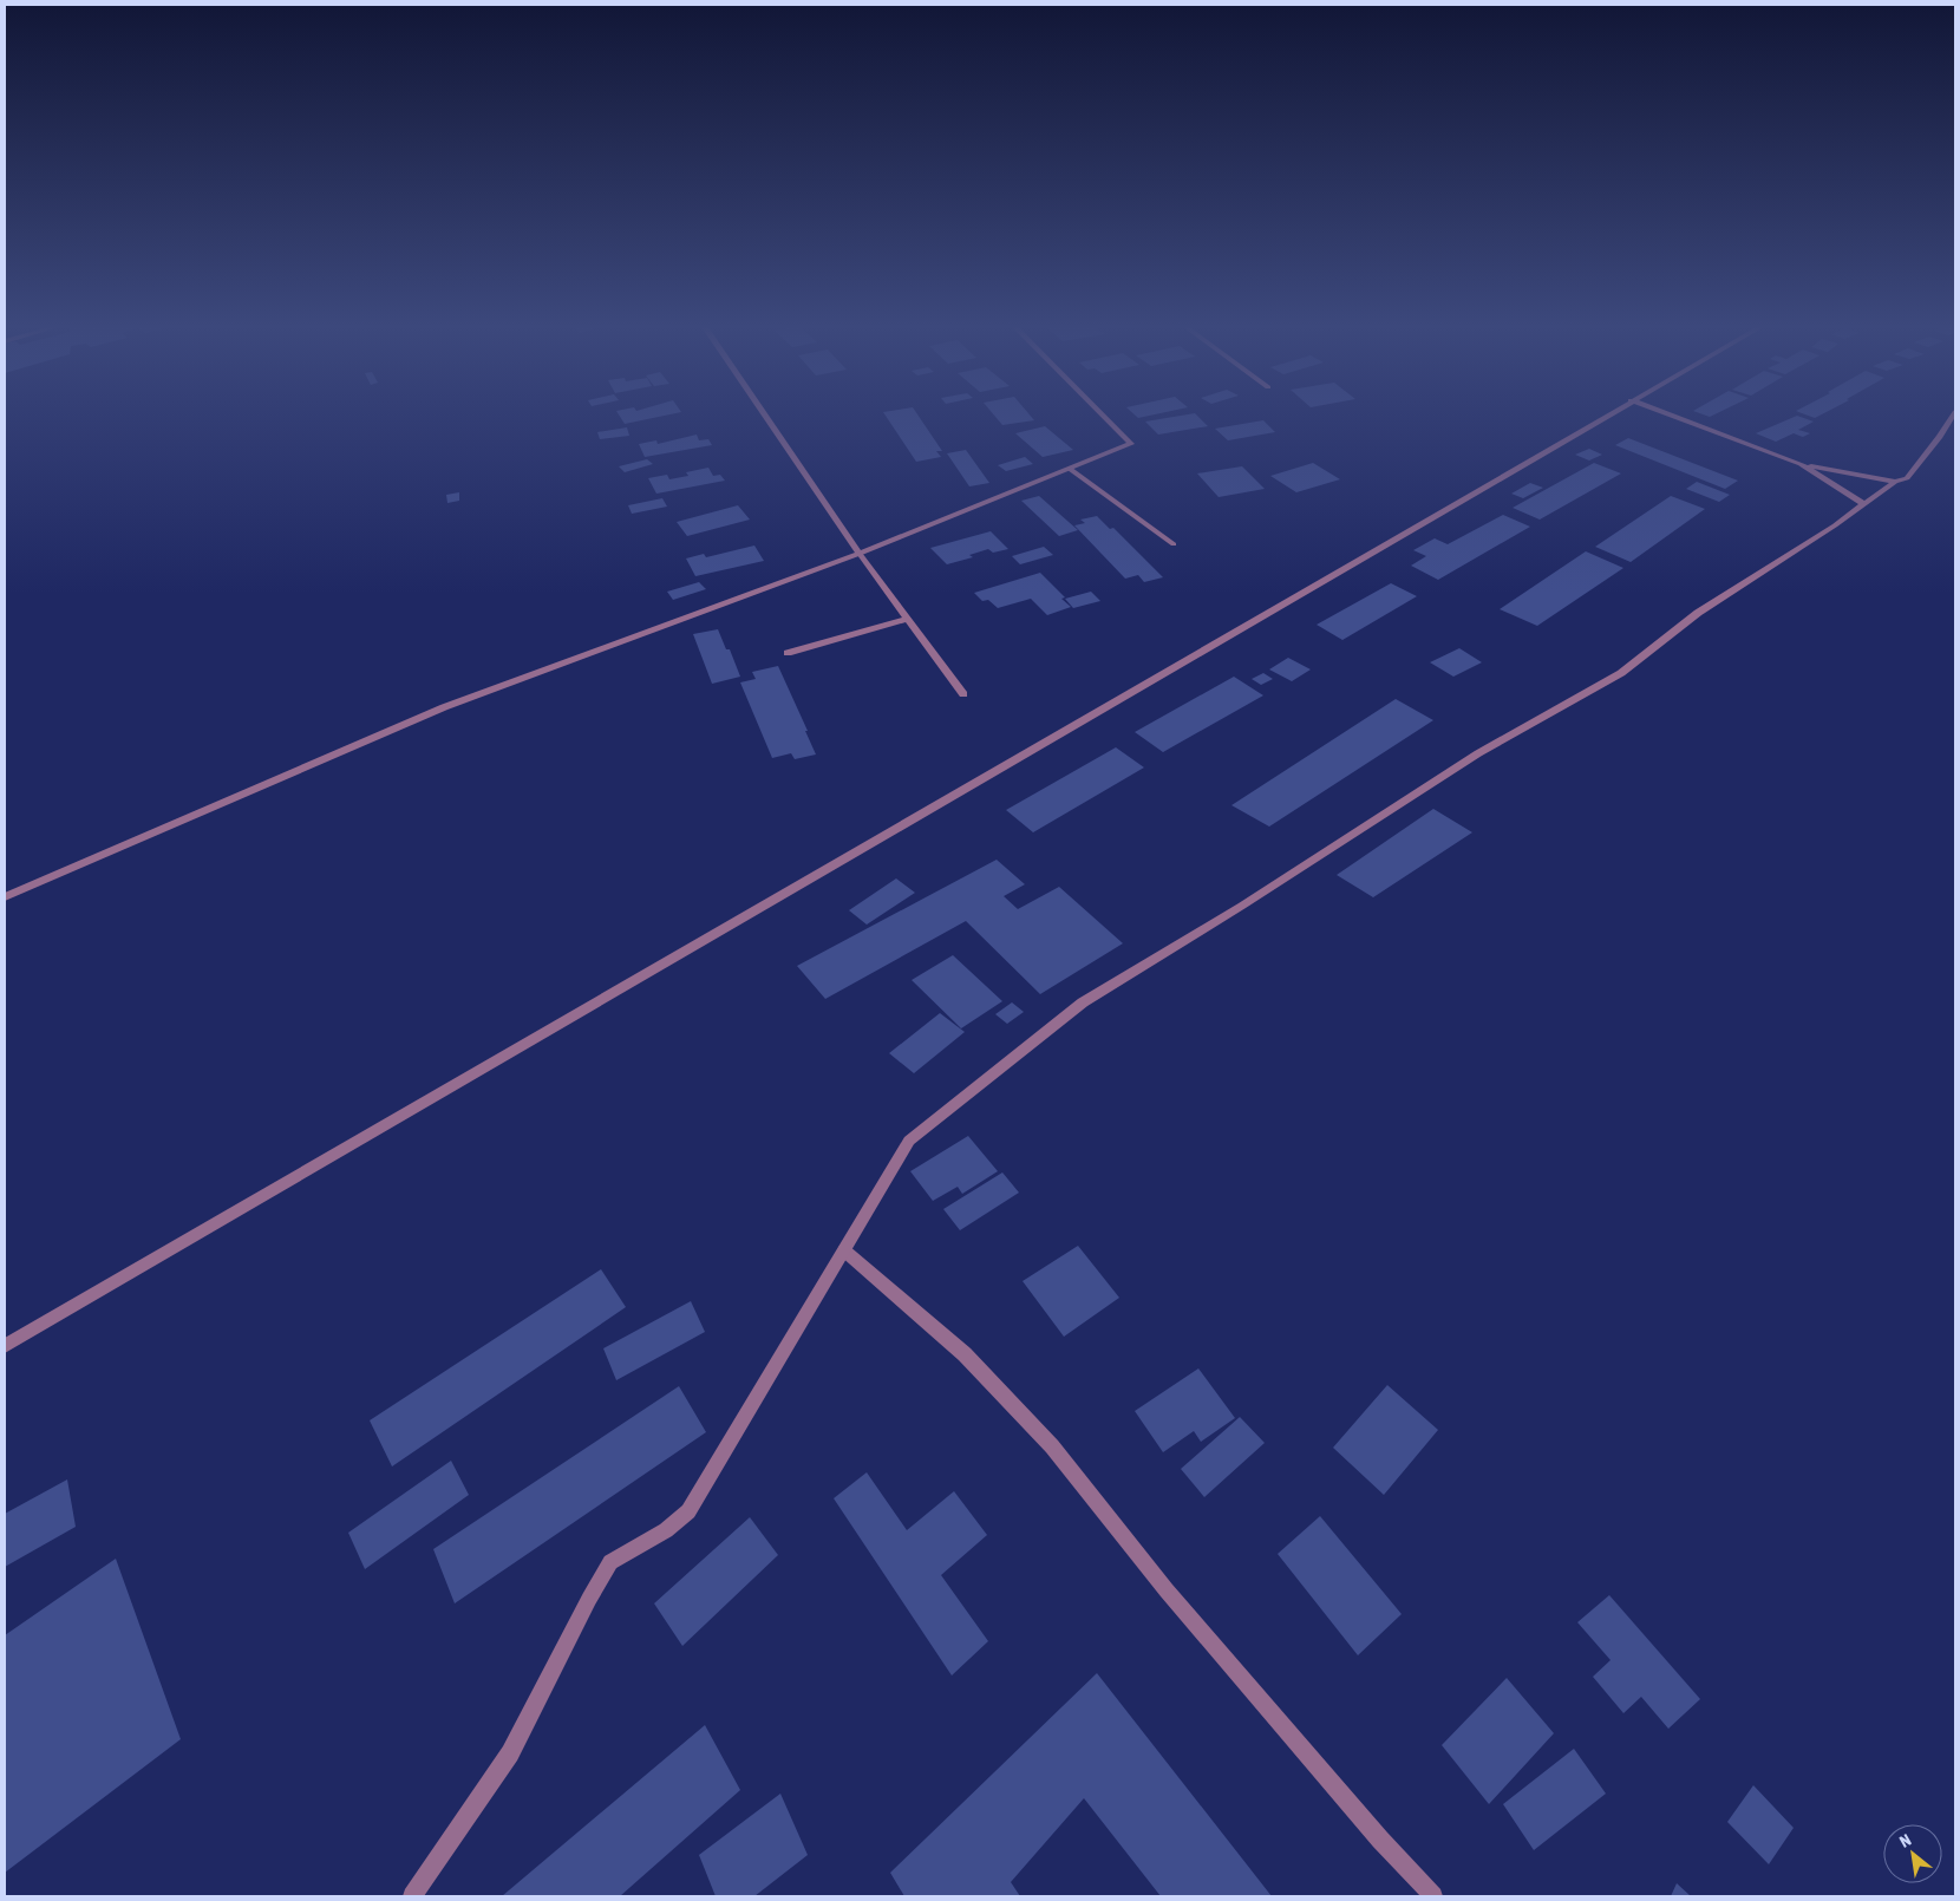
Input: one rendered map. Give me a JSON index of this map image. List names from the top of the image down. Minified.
{"north":"top left"}
